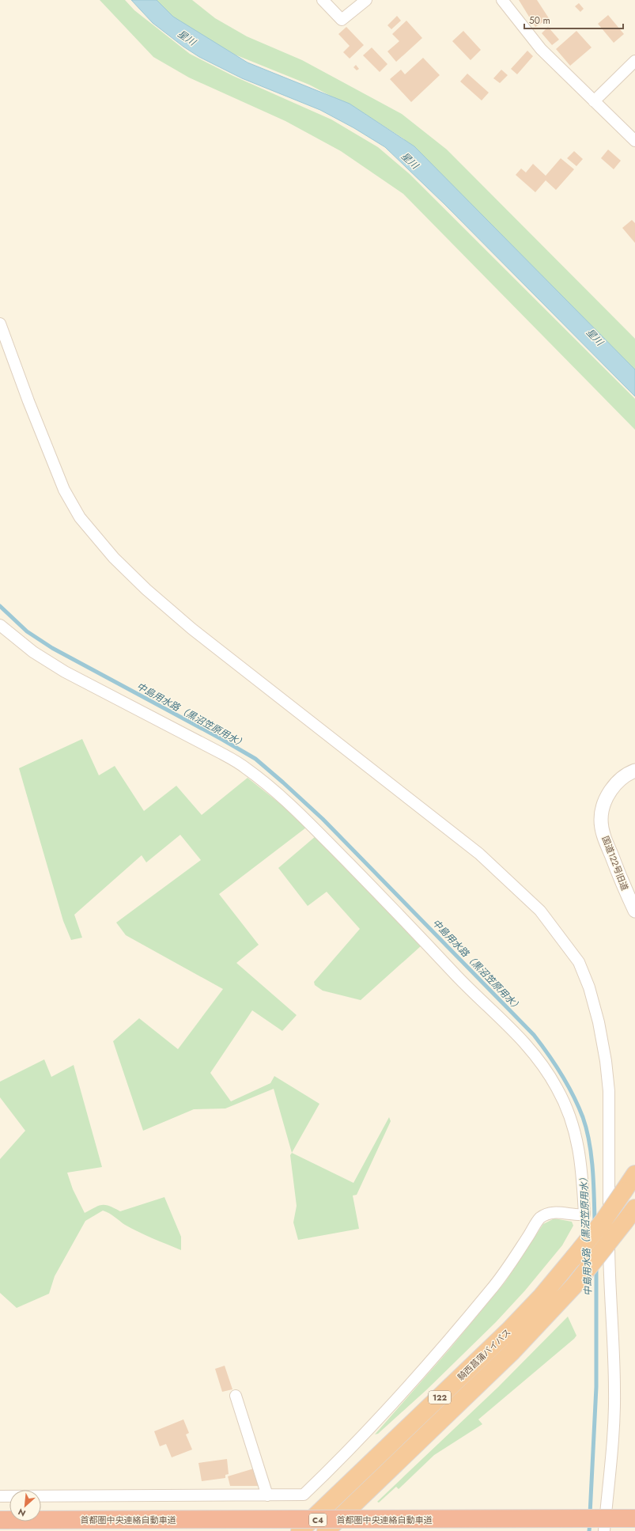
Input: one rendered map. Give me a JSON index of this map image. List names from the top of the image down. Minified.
{"streets":{"highway":["騎西菖蒲バイパス","122","首都圏中央連絡自動車道","C4"],"street":["国道122号旧道"]},"water":["星川","中島用水路（黒沼笠原用水）"],"scale_bar":"50 m","north":"bottom left"}
